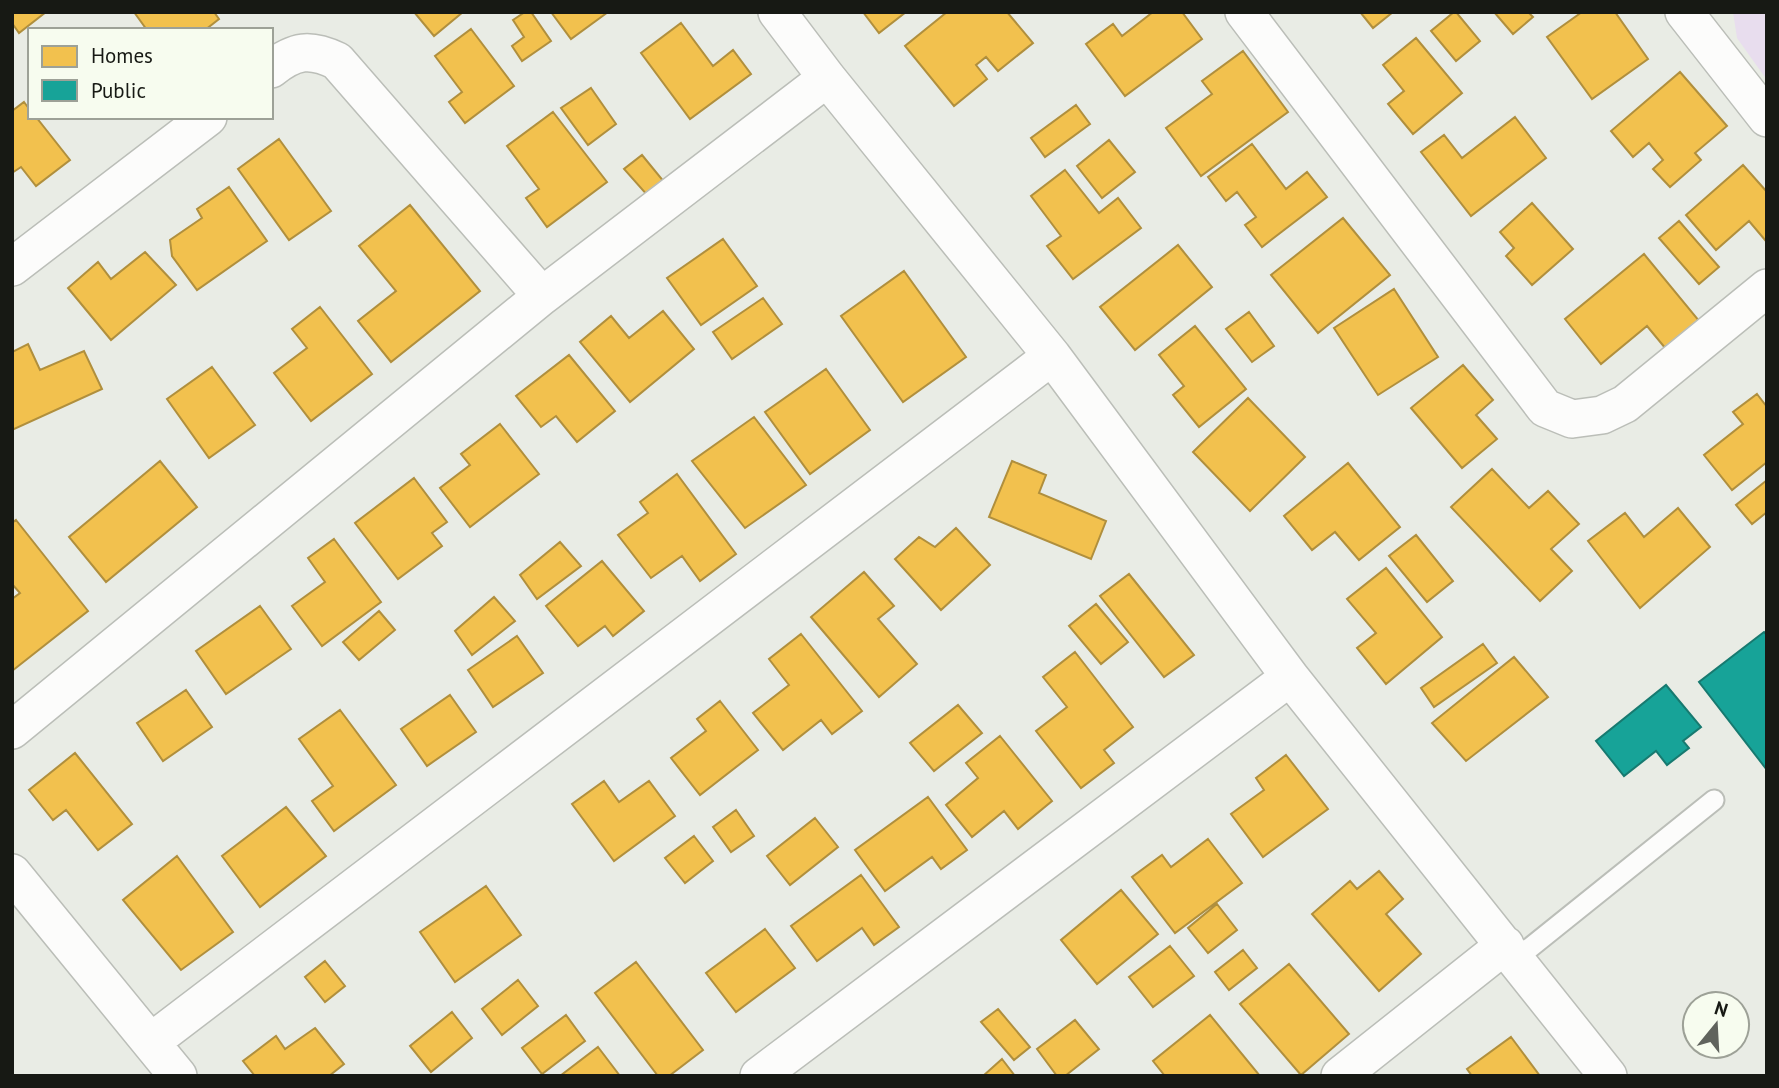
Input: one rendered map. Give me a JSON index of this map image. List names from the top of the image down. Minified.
{"legend":["Homes","Public"],"north":"top"}
